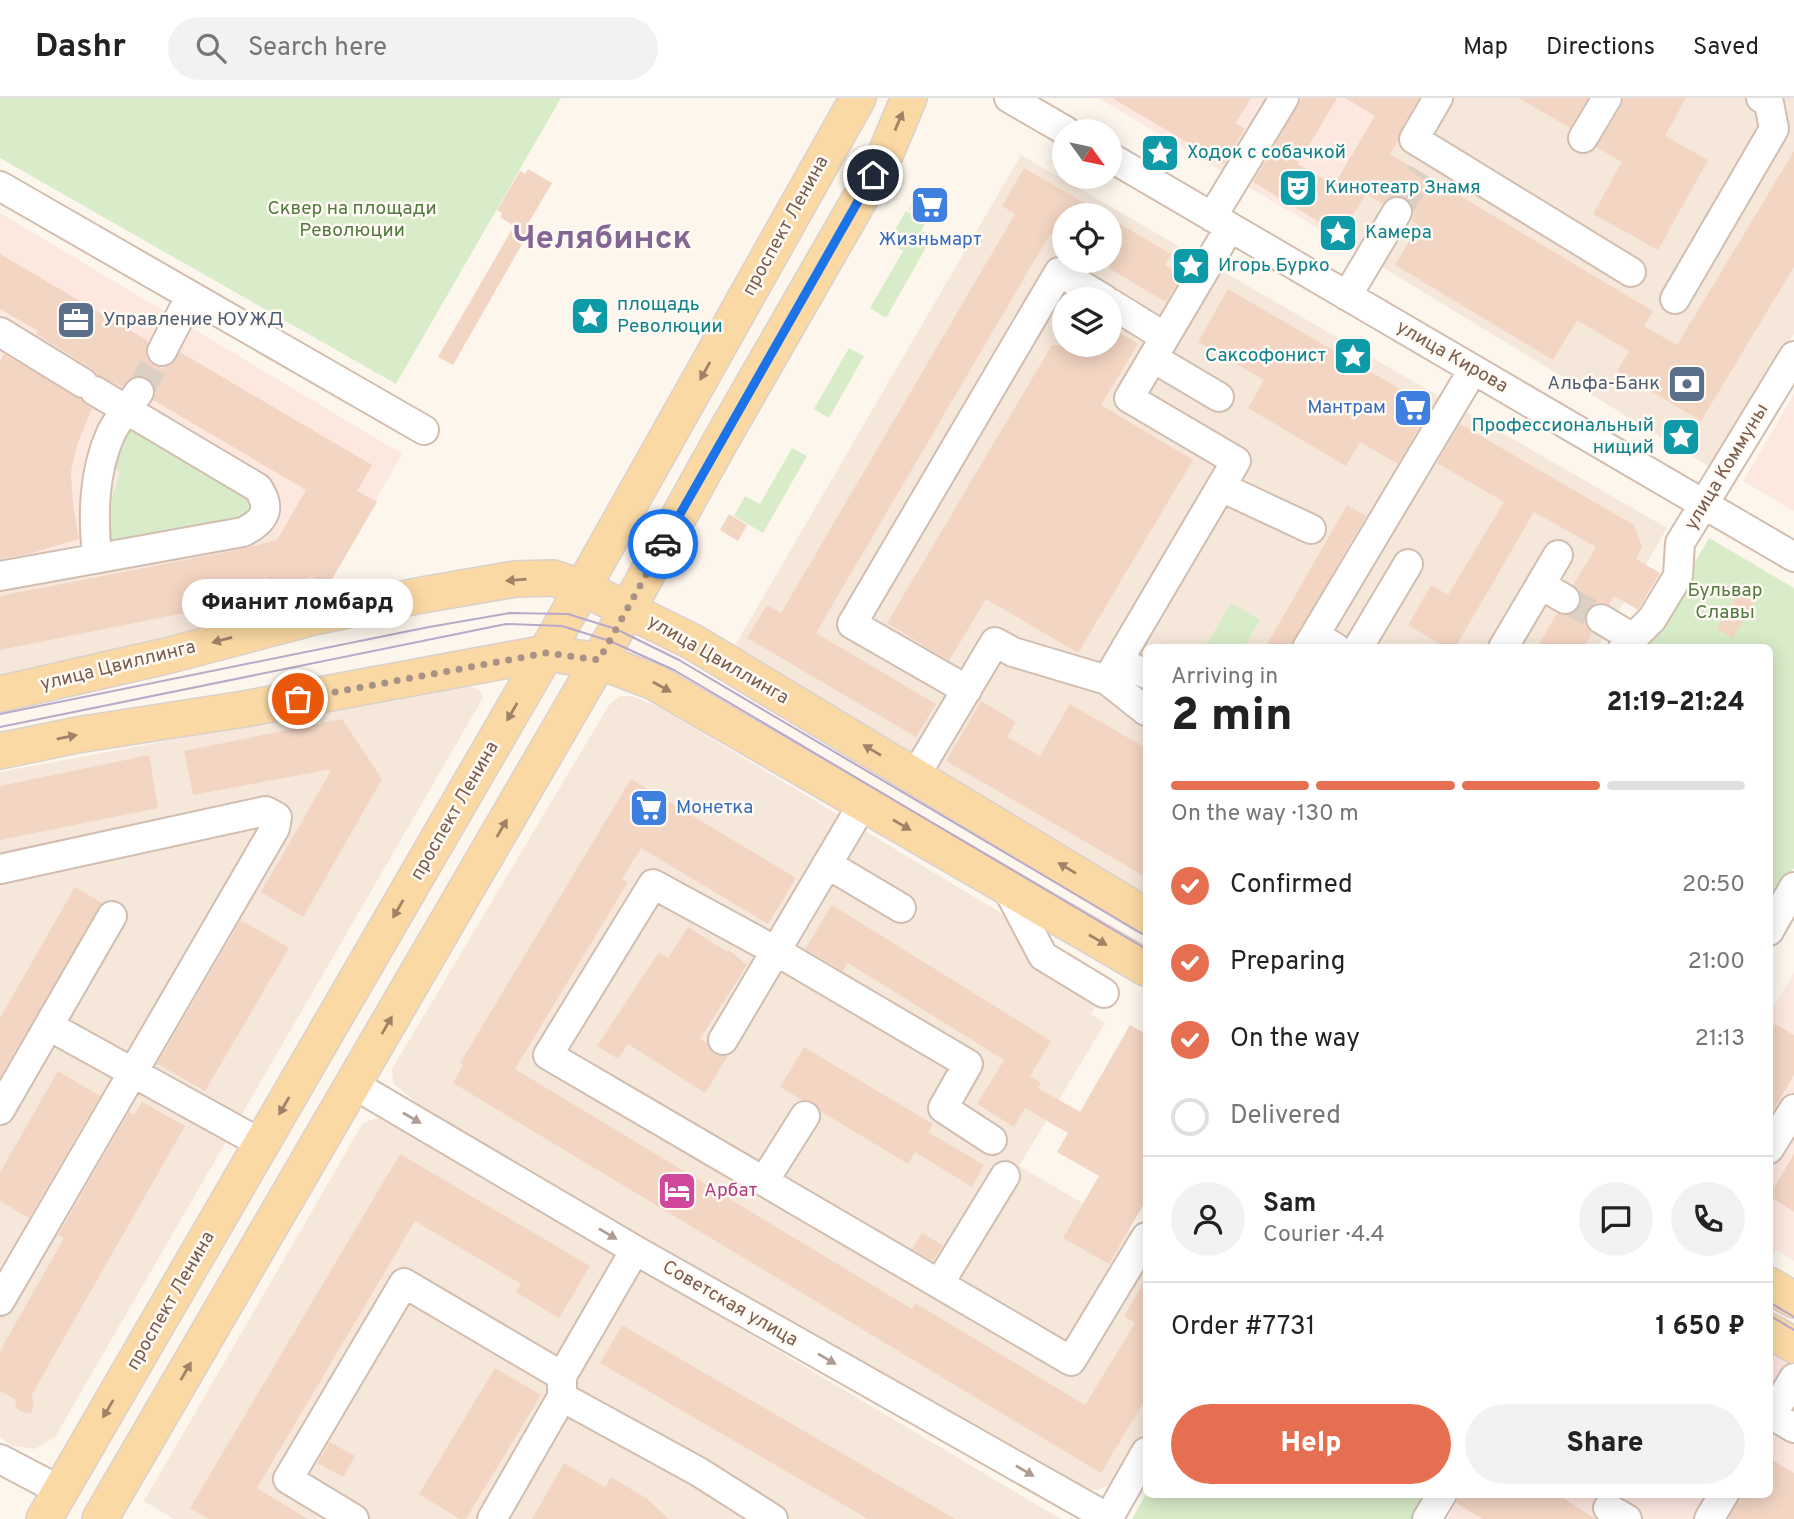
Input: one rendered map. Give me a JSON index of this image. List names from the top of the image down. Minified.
{"streets":{"main road":["проспект Ленина","улица Цвиллинга"],"street":["улица Кирова","улица Коммуны","Советская улица"]},"crossings":[["проспект Ленина","улица Цвиллинга"],["улица Кирова","улица Коммуны"]],"districts":["Челябинск"],"parks":["Сквер на площади Революции","Бульвар Славы"],"places":{"place":["Ходок с собачкой","Камера","Игорь Бурко","площадь Революции","Саксофонист","Профессиональный нищий"],"theatre":["Кинотеатр Знамя"],"supermarket":["Жизньмарт","Мантрам","Монетка"],"office":["Управление ЮУЖД"],"bank":["Альфа-Банк"],"other":["Фианит ломбард"],"hotel":["Арбат"]},"north":"bottom right","page":{"header":"Dashr","search":"Search here","nav":["Map","Directions","Saved"],"bubble":"Фианит ломбард","heading":["2 min","Arriving in","21:19–21:24"],"panel":["Sam","Courier · 4.4","Order #7731","1 650 ₽"],"bar":"On the way · 130 m","list":[["Confirmed","20:50"],["Preparing","21:00"],["On the way","21:13"],"Delivered"],"buttons":["Help","Share"]}}
